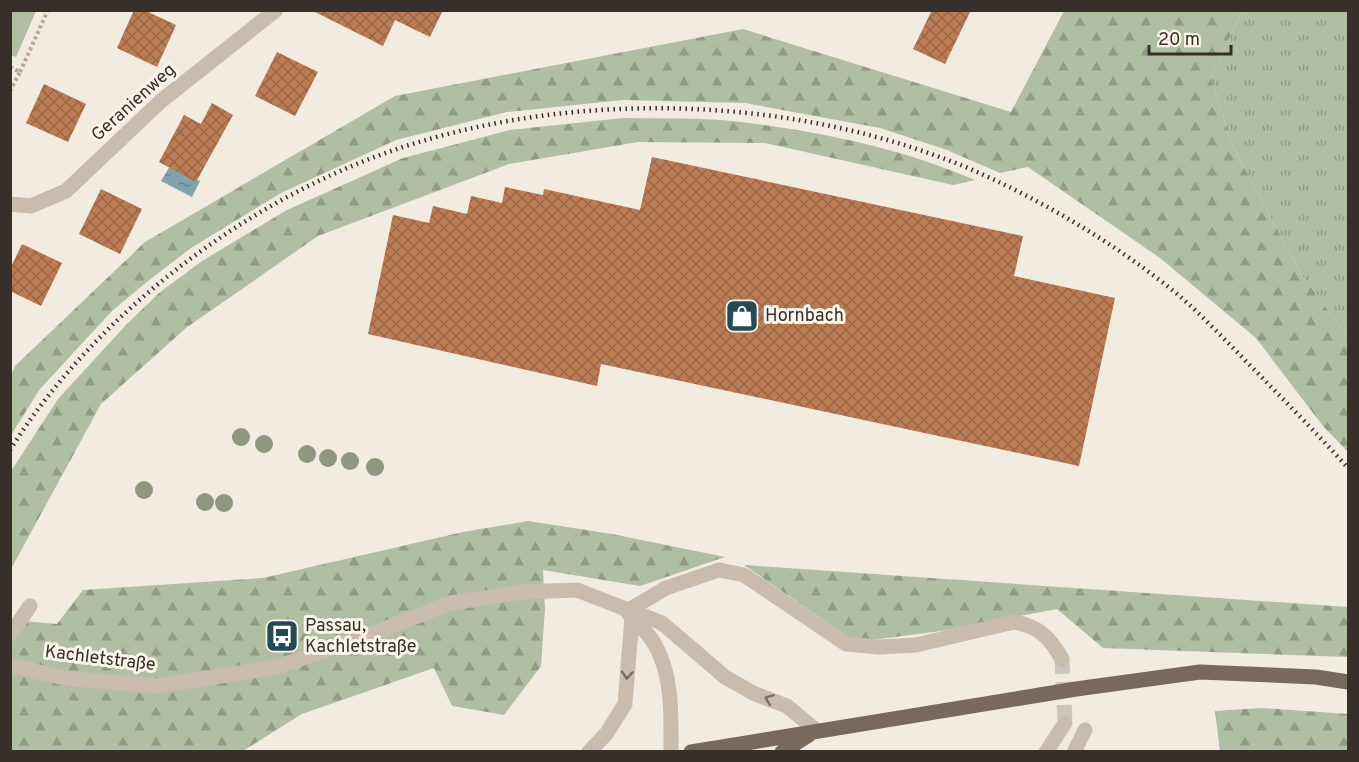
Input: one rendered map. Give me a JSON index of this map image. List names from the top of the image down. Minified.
{"streets":{"street":["Geranienweg","Kachletstraße"]},"places":{"shop":["Hornbach"],"bus stop":["Passau, Kachletstraße"]},"scale_bar":"20 m"}
